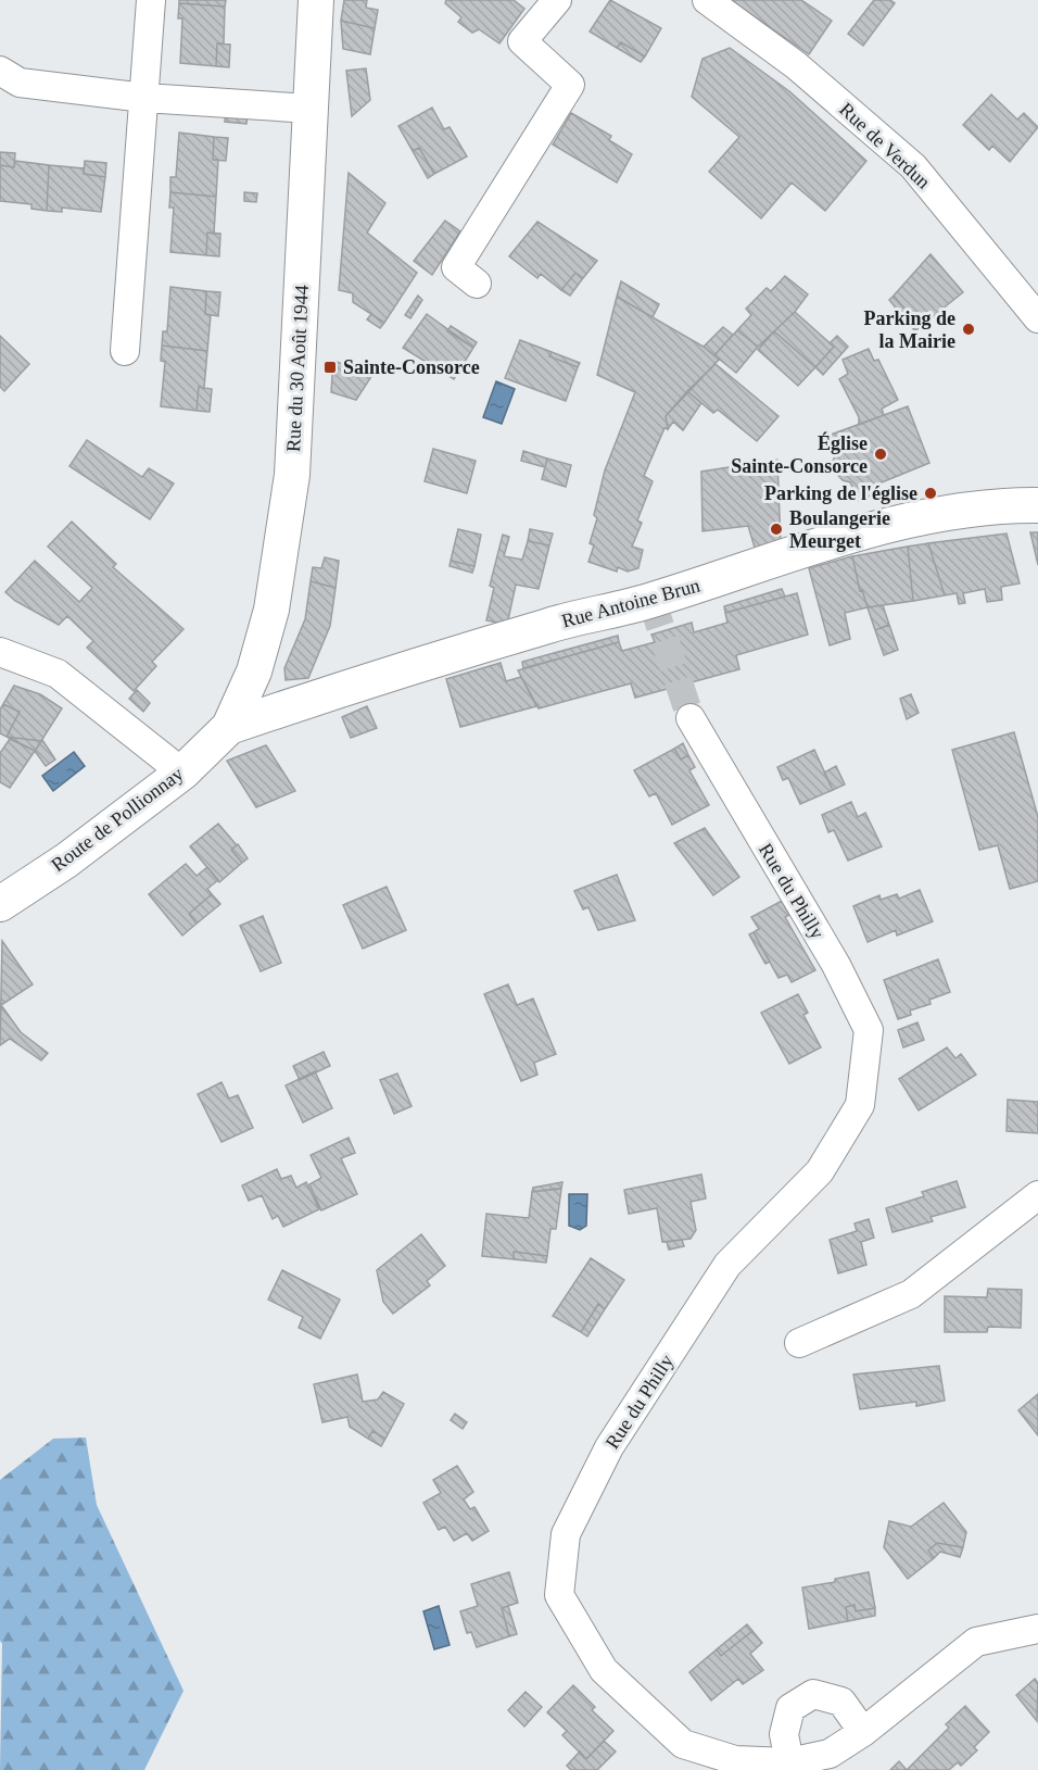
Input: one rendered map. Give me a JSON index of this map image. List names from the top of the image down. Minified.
{"streets":{"street":["Rue de Verdun","Rue du 30 Août 1944","Rue Antoine Brun","Route de Pollionnay","Rue du Philly"]},"crossings":[["Rue du 30 Août 1944","Rue Antoine Brun"],["Rue du 30 Août 1944","Route de Pollionnay"],["Rue Antoine Brun","Route de Pollionnay"]],"places":{"other":["Parking de la Mairie","Église Sainte-Consorce","Parking de l'église","Boulangerie Meurget"],"transit":["Sainte-Consorce"]}}
